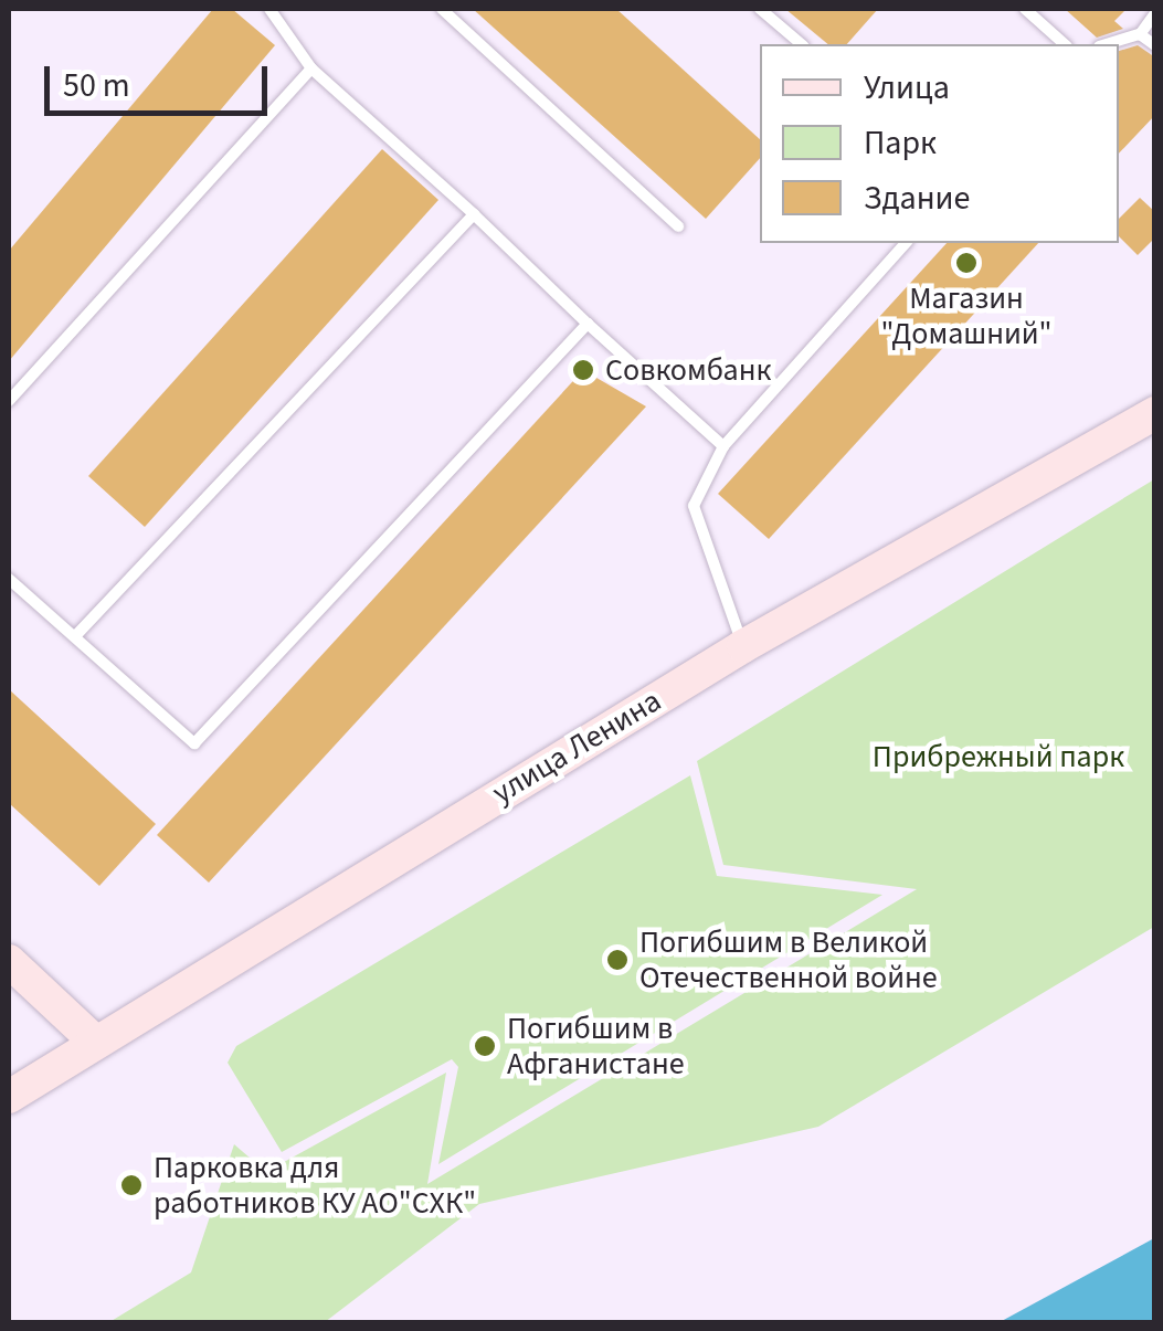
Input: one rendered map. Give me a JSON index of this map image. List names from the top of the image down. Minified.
{"streets":{"street":["улица Ленина"]},"parks":["Прибрежный парк"],"places":["Магазин \"Домашний\"","Совкомбанк","Погибшим в Великой Отечественной войне","Погибшим в Афганистане","Парковка для работников КУ АО\"СХК\""],"legend":["Улица","Парк","Здание"],"scale_bar":"50 m"}
